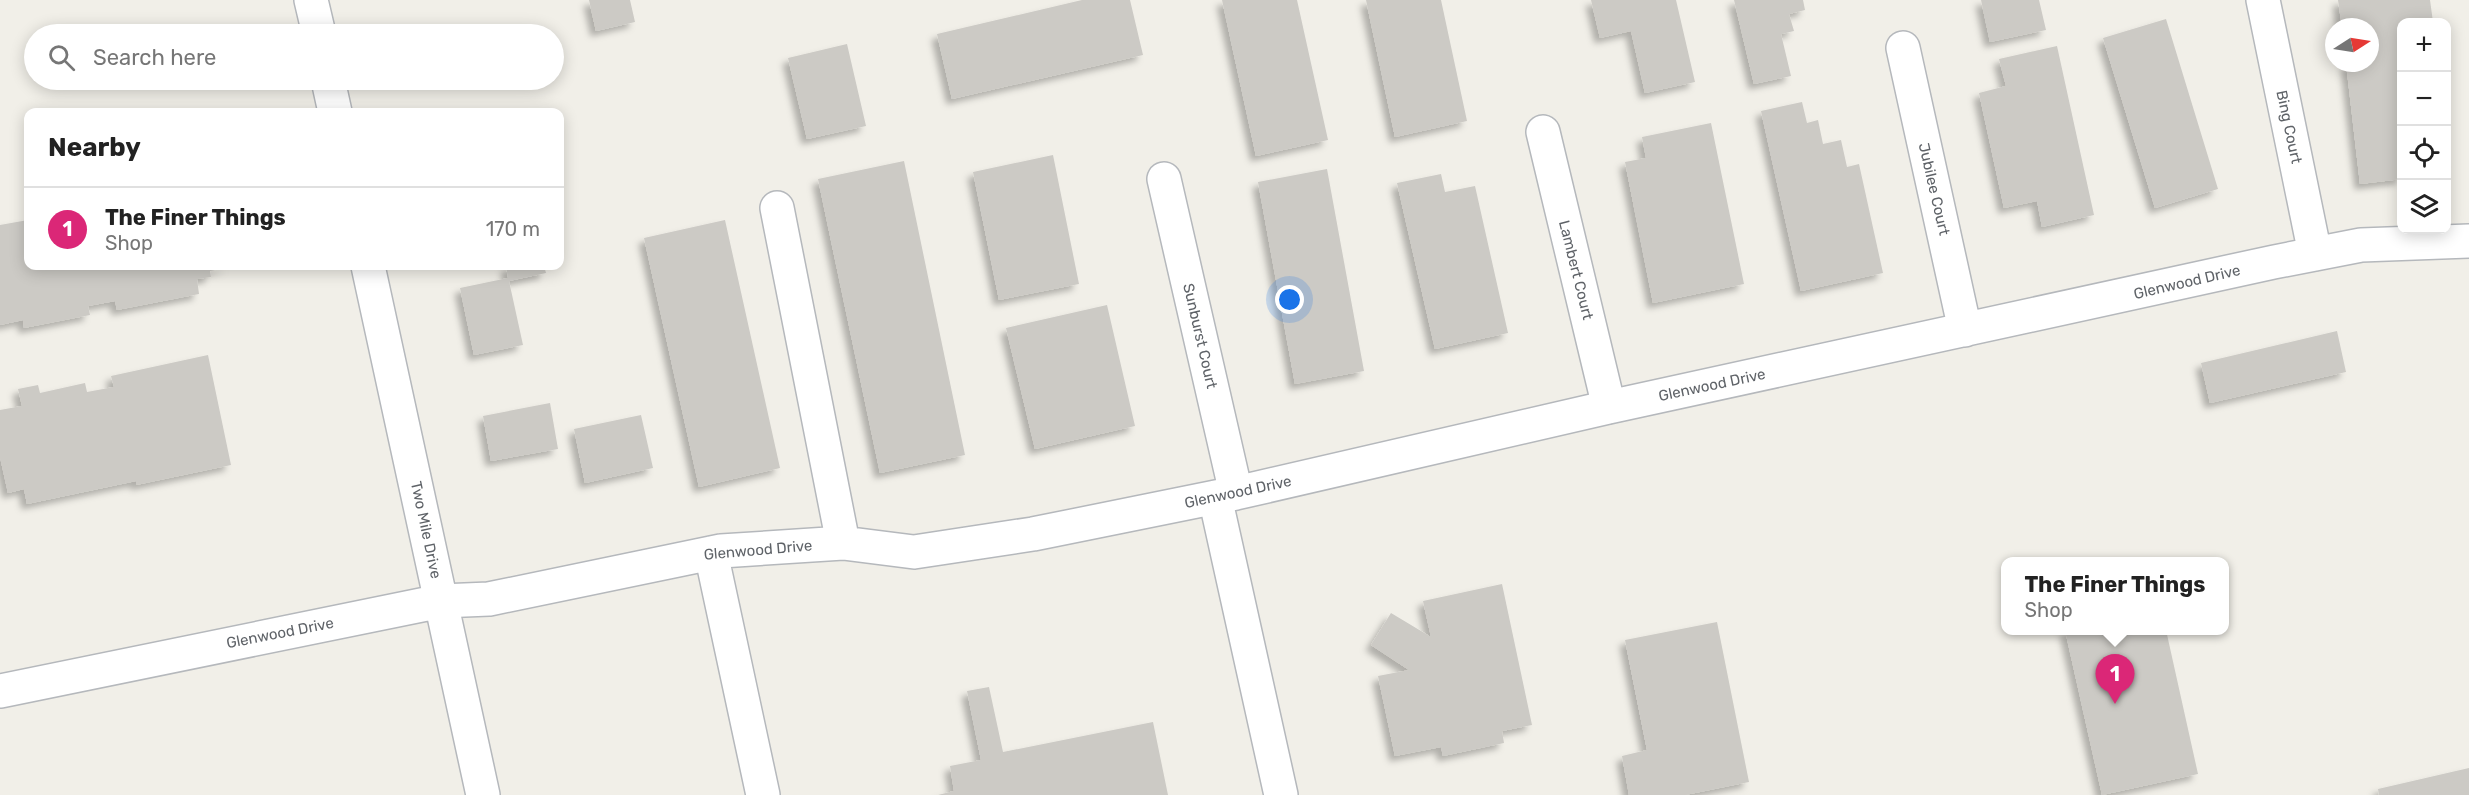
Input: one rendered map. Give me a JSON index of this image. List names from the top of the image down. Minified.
{"streets":{"street":["Bing Court","Jubilee Court","Lambert Court","Glenwood Drive","Sunburst Court","Two Mile Drive"]},"crossings":[["Bing Court","Glenwood Drive"],["Jubilee Court","Glenwood Drive"],["Lambert Court","Glenwood Drive"],["Glenwood Drive","Sunburst Court"],["Glenwood Drive","Two Mile Drive"]],"north":"right","page":{"map_buttons":["+","−"],"search":"Search here","heading":"Nearby","list":[{"mark":"1","name":"The Finer Things","note":"Shop","value":"170 m"}],"popup":["The Finer Things","Shop"],"pins":"1"}}
